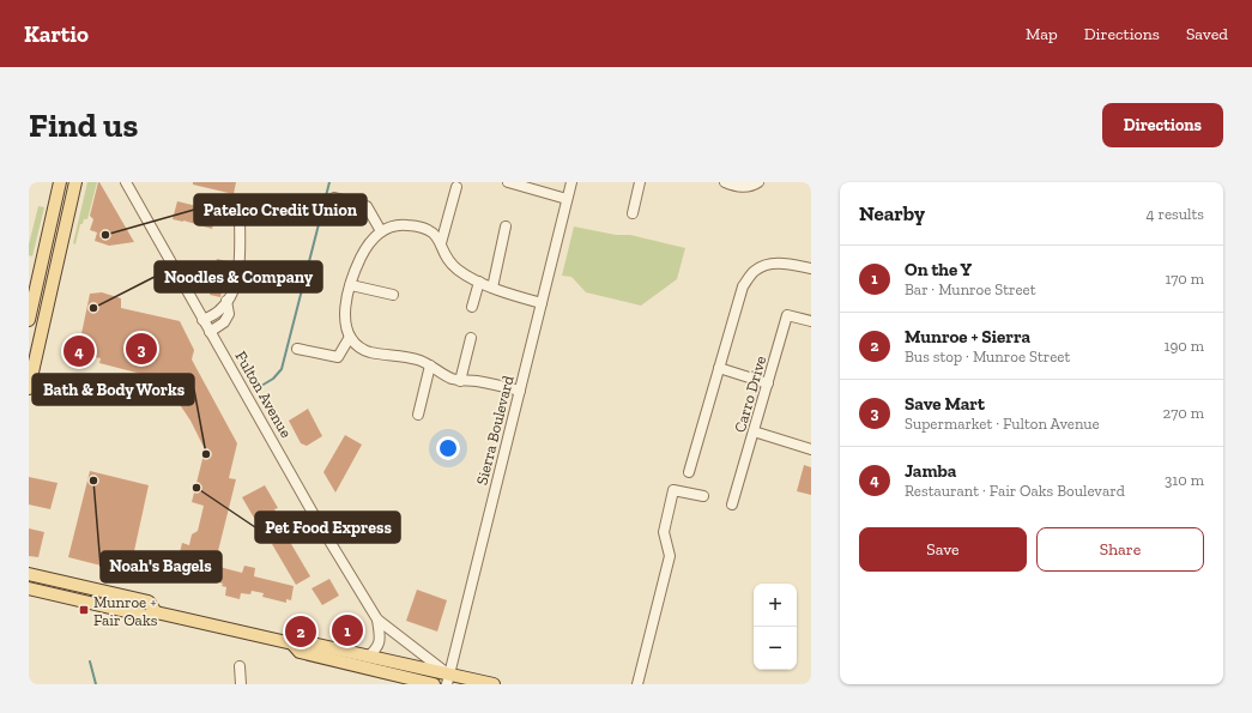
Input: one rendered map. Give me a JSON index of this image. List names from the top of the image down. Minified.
{"streets":{"main road":["Fulton Avenue"],"street":["Carro Drive","Sierra Boulevard"]},"crossings":[["Fulton Avenue","Sierra Boulevard"]],"places":{"other":["Patelco Credit Union","Noodles & Company","Bath & Body Works","Noah's Bagels","Pet Food Express"],"transit":["Munroe + Fair Oaks"]},"page":{"header":"Kartio","nav":["Map","Directions","Saved"],"buttons":["Directions",["Save","Share"]],"title":"Find us","heading":["Nearby","4 results"],"list":[{"mark":"1","name":"On the Y","note":"Bar · Munroe Street","value":"170 m"},{"mark":"2","name":"Munroe + Sierra","note":"Bus stop · Munroe Street","value":"190 m"},{"mark":"3","name":"Save Mart","note":"Supermarket · Fulton Avenue","value":"270 m"},{"mark":"4","name":"Jamba","note":"Restaurant · Fair Oaks Boulevard","value":"310 m"}],"pins":["3","4","1","2"],"map_buttons":["+","−"]}}
